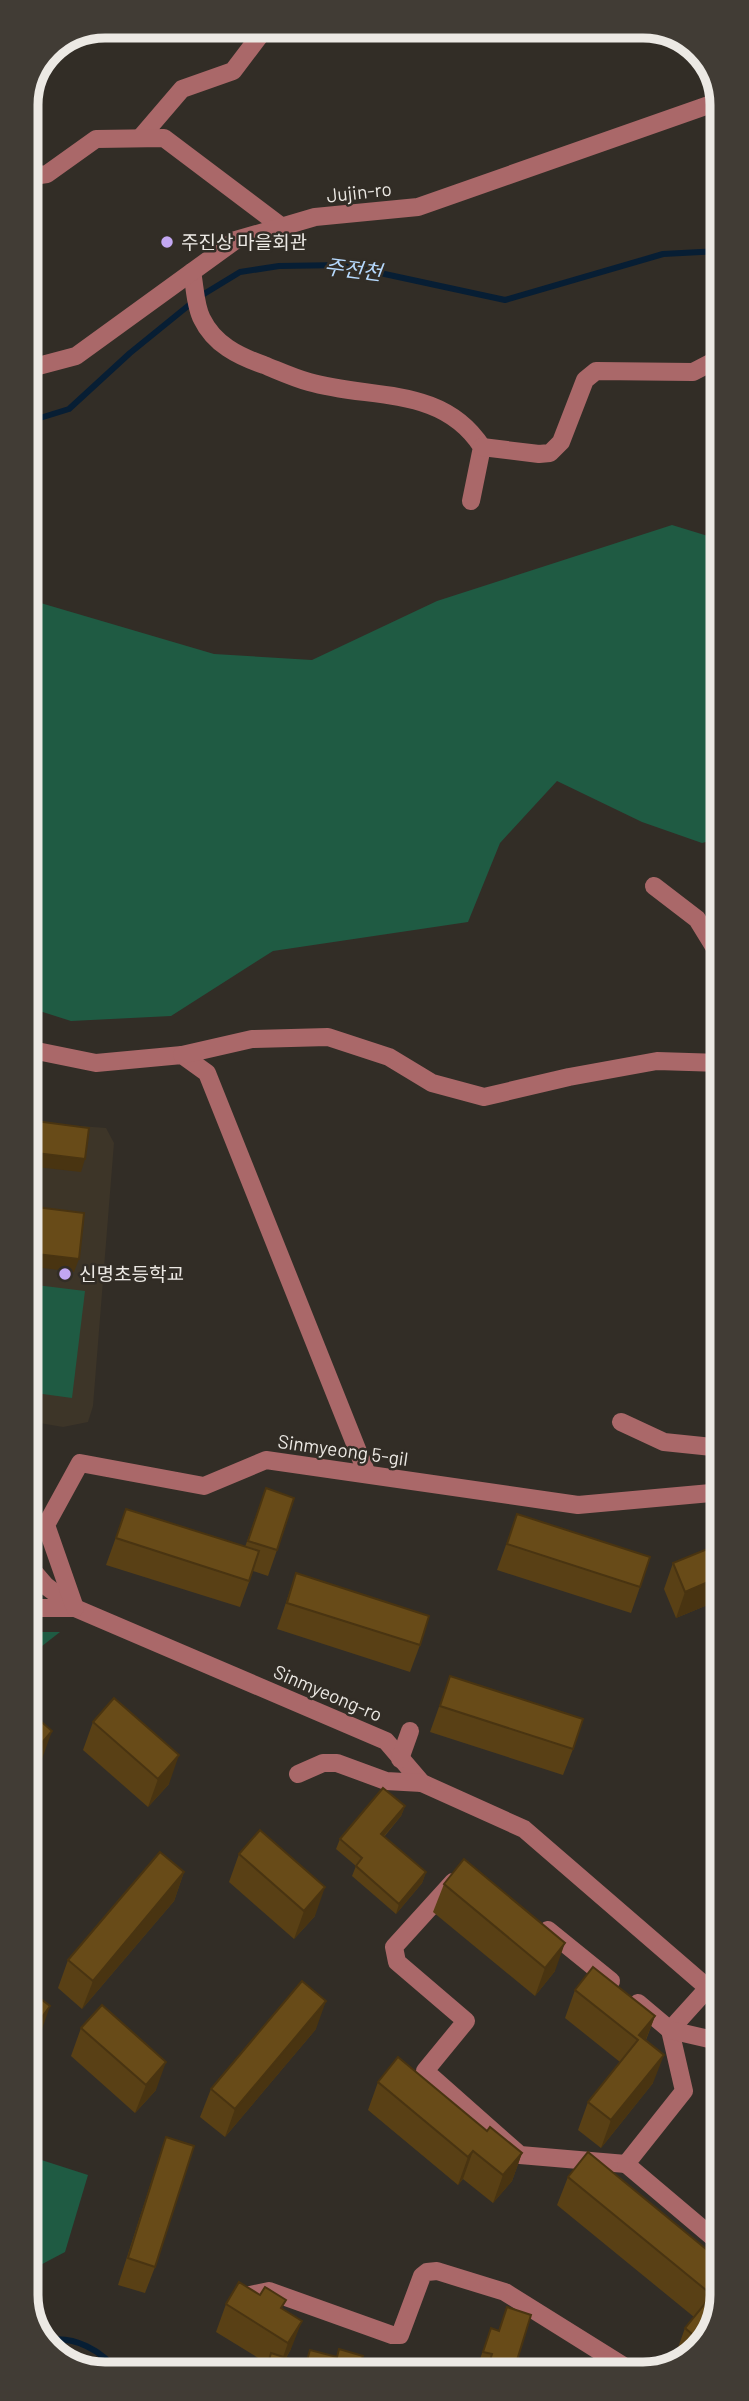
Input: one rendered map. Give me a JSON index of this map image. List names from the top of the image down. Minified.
{"streets":{"street":["Jujin-ro","Sinmyeong 5-gil","Sinmyeong-ro"]},"crossings":[["Sinmyeong 5-gil","Sinmyeong-ro"]],"water":["주전천"],"places":["주진상 마을회관","신명초등학교"]}
